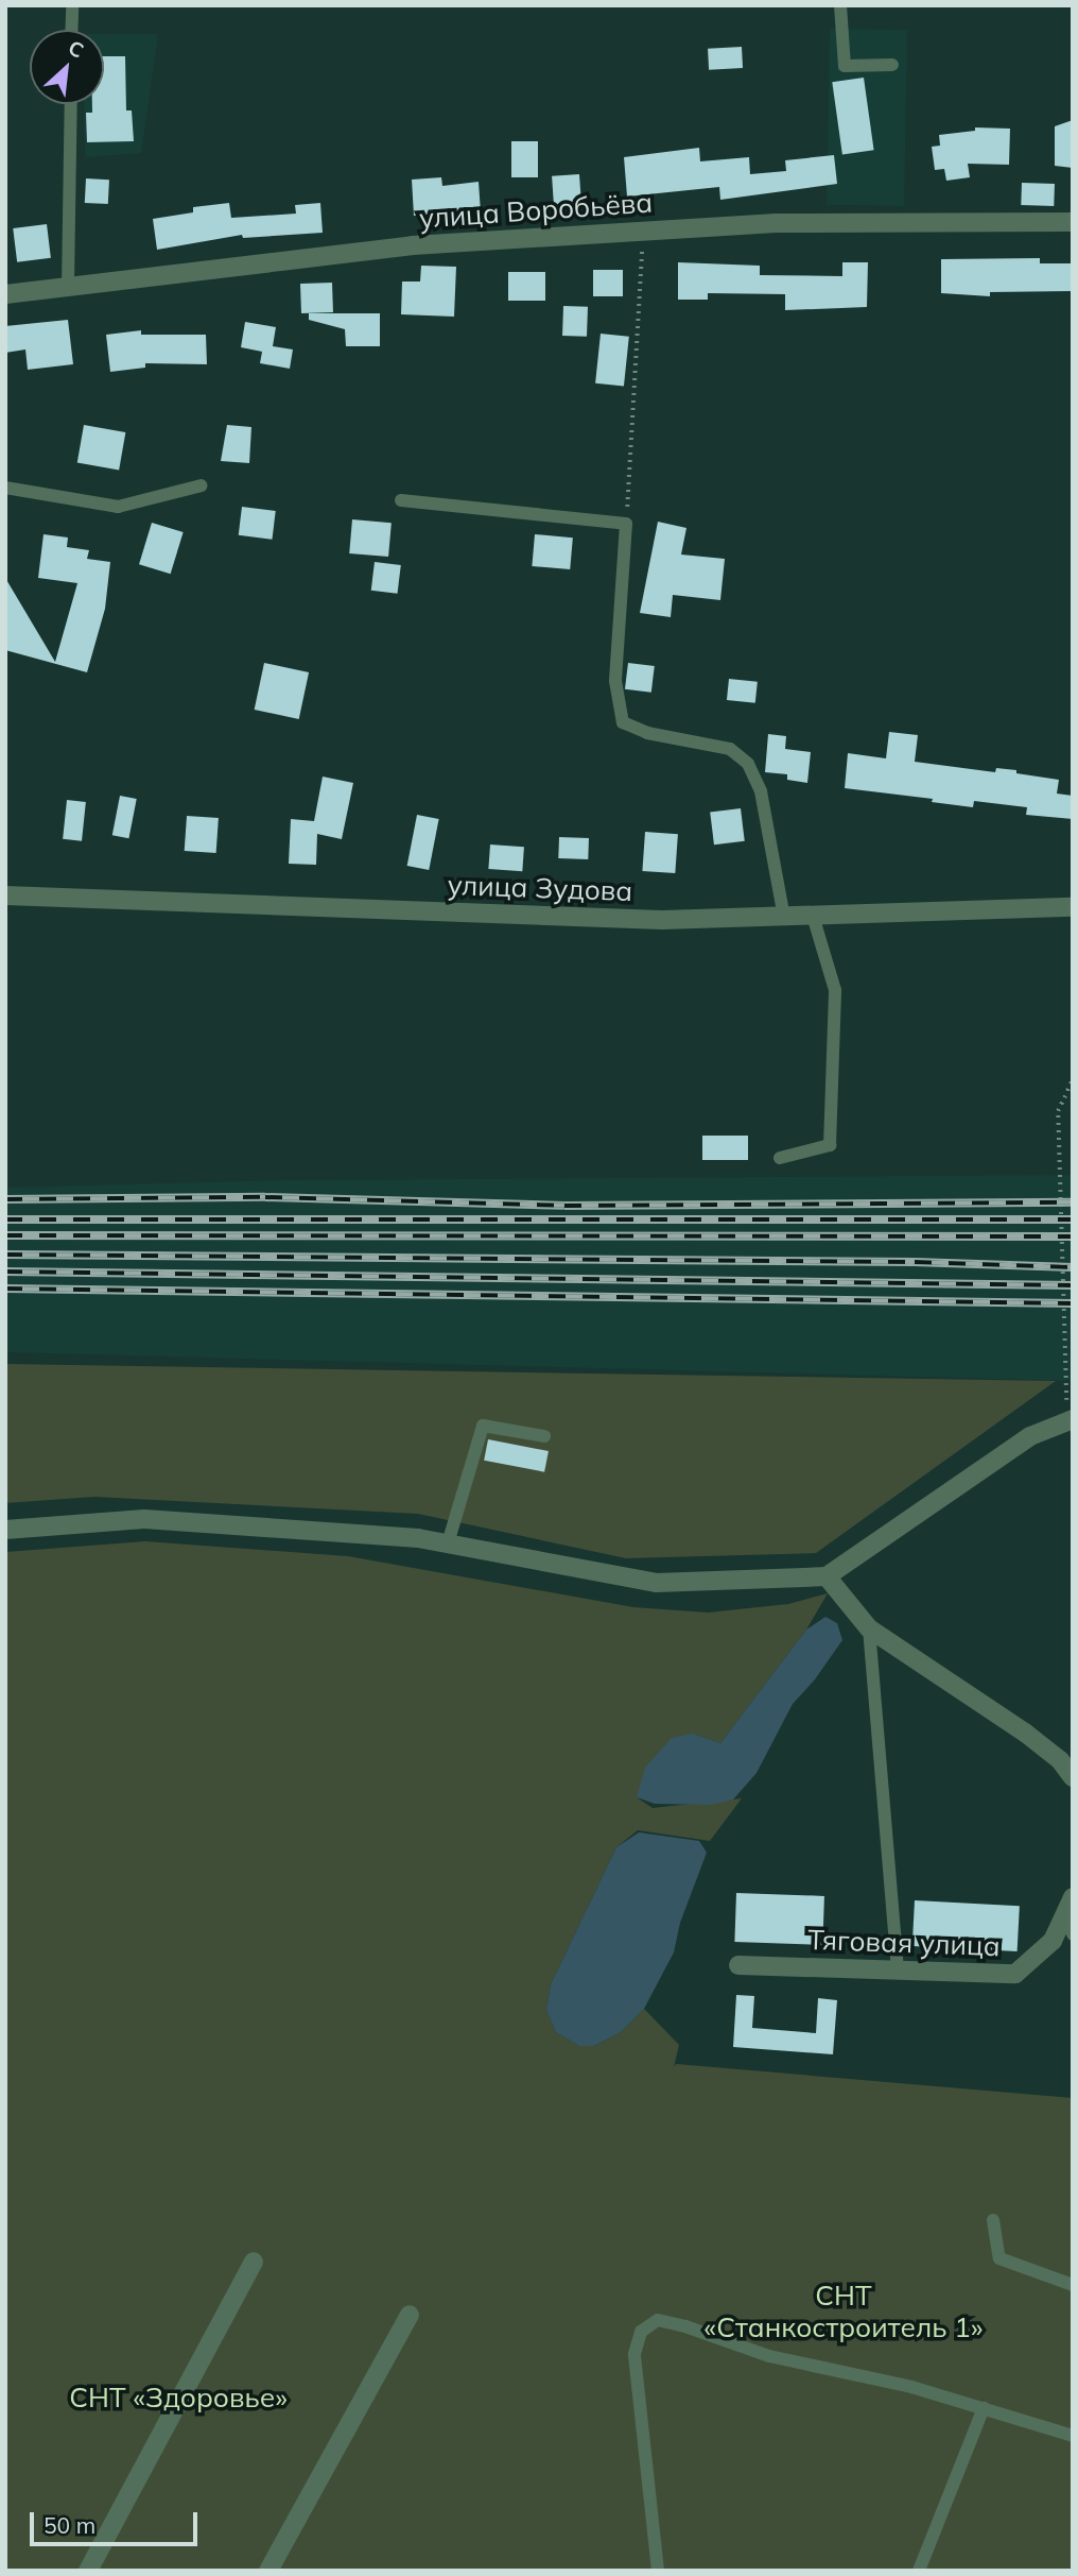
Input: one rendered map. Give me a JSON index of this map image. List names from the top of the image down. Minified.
{"streets":{"street":["улица Воробьёва","улица Зудова","Тяговая улица"]},"parks":["СНТ «Станкостроитель 1»","СНТ «Здоровье»"],"scale_bar":"50 m","north":"top right"}
